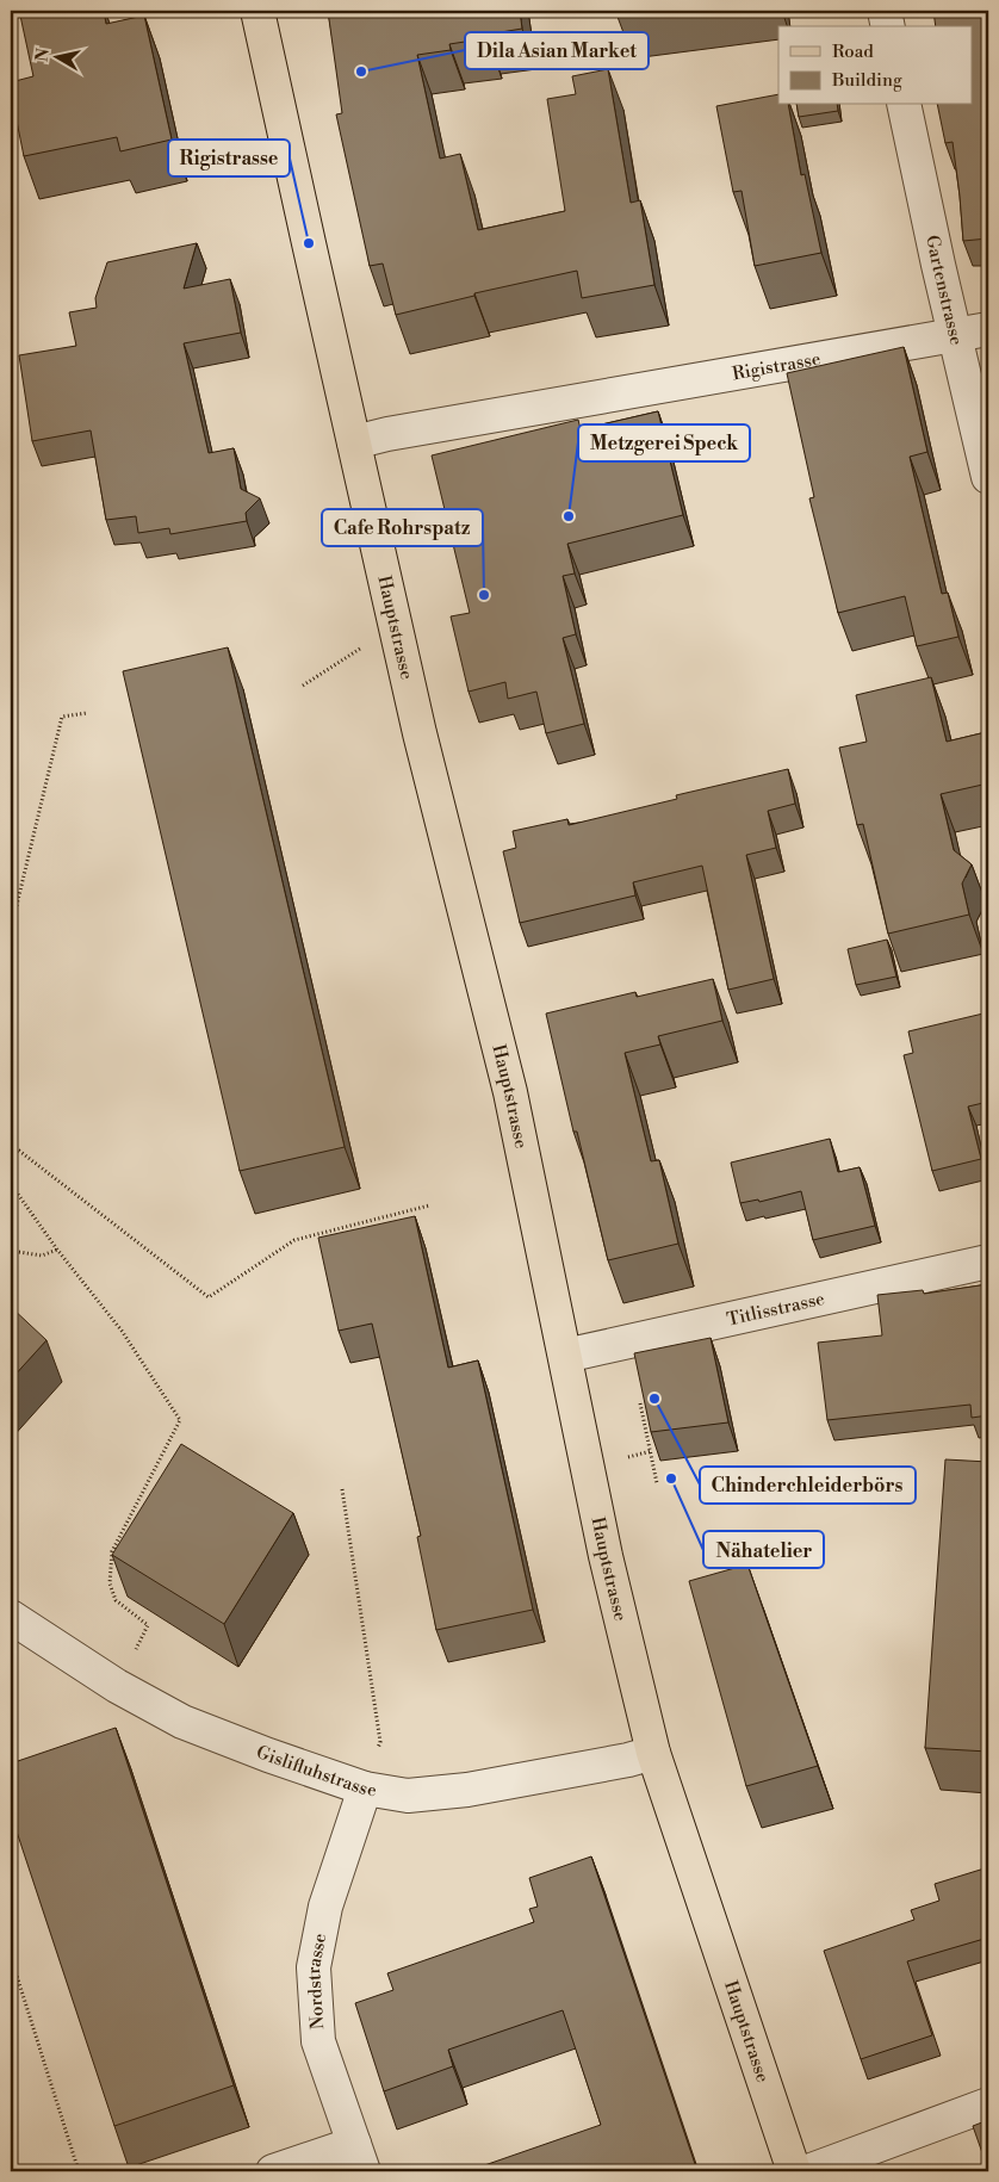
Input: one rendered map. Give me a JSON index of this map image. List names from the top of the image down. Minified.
{"streets":{"main road":["Hauptstrasse"],"street":["Gartenstrasse","Rigistrasse","Titlisstrasse","Gislifluhstrasse","Nordstrasse"]},"crossings":[["Gartenstrasse","Rigistrasse"],["Rigistrasse","Hauptstrasse"],["Hauptstrasse","Titlisstrasse"],["Hauptstrasse","Gislifluhstrasse"],["Gislifluhstrasse","Nordstrasse"]],"places":["Dila Asian Market","Rigistrasse","Metzgerei Speck","Cafe Rohrspatz","Chinderchleiderbörs","Nähatelier"],"legend":["Road","Building"],"north":"left"}
